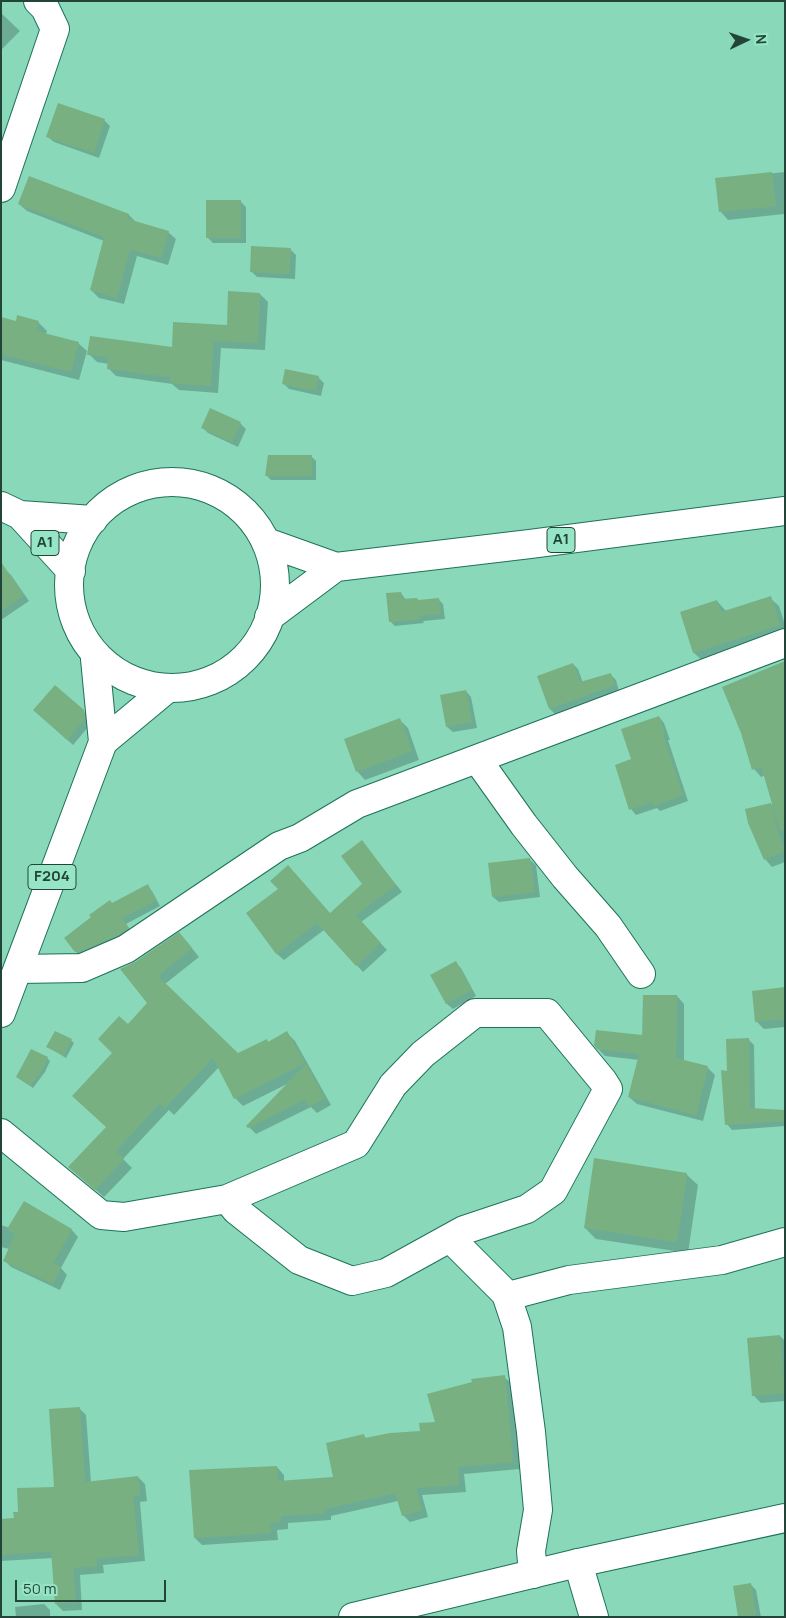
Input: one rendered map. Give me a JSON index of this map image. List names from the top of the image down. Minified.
{"streets":{"main road":["A1","F204"]},"scale_bar":"50 m","north":"right"}
